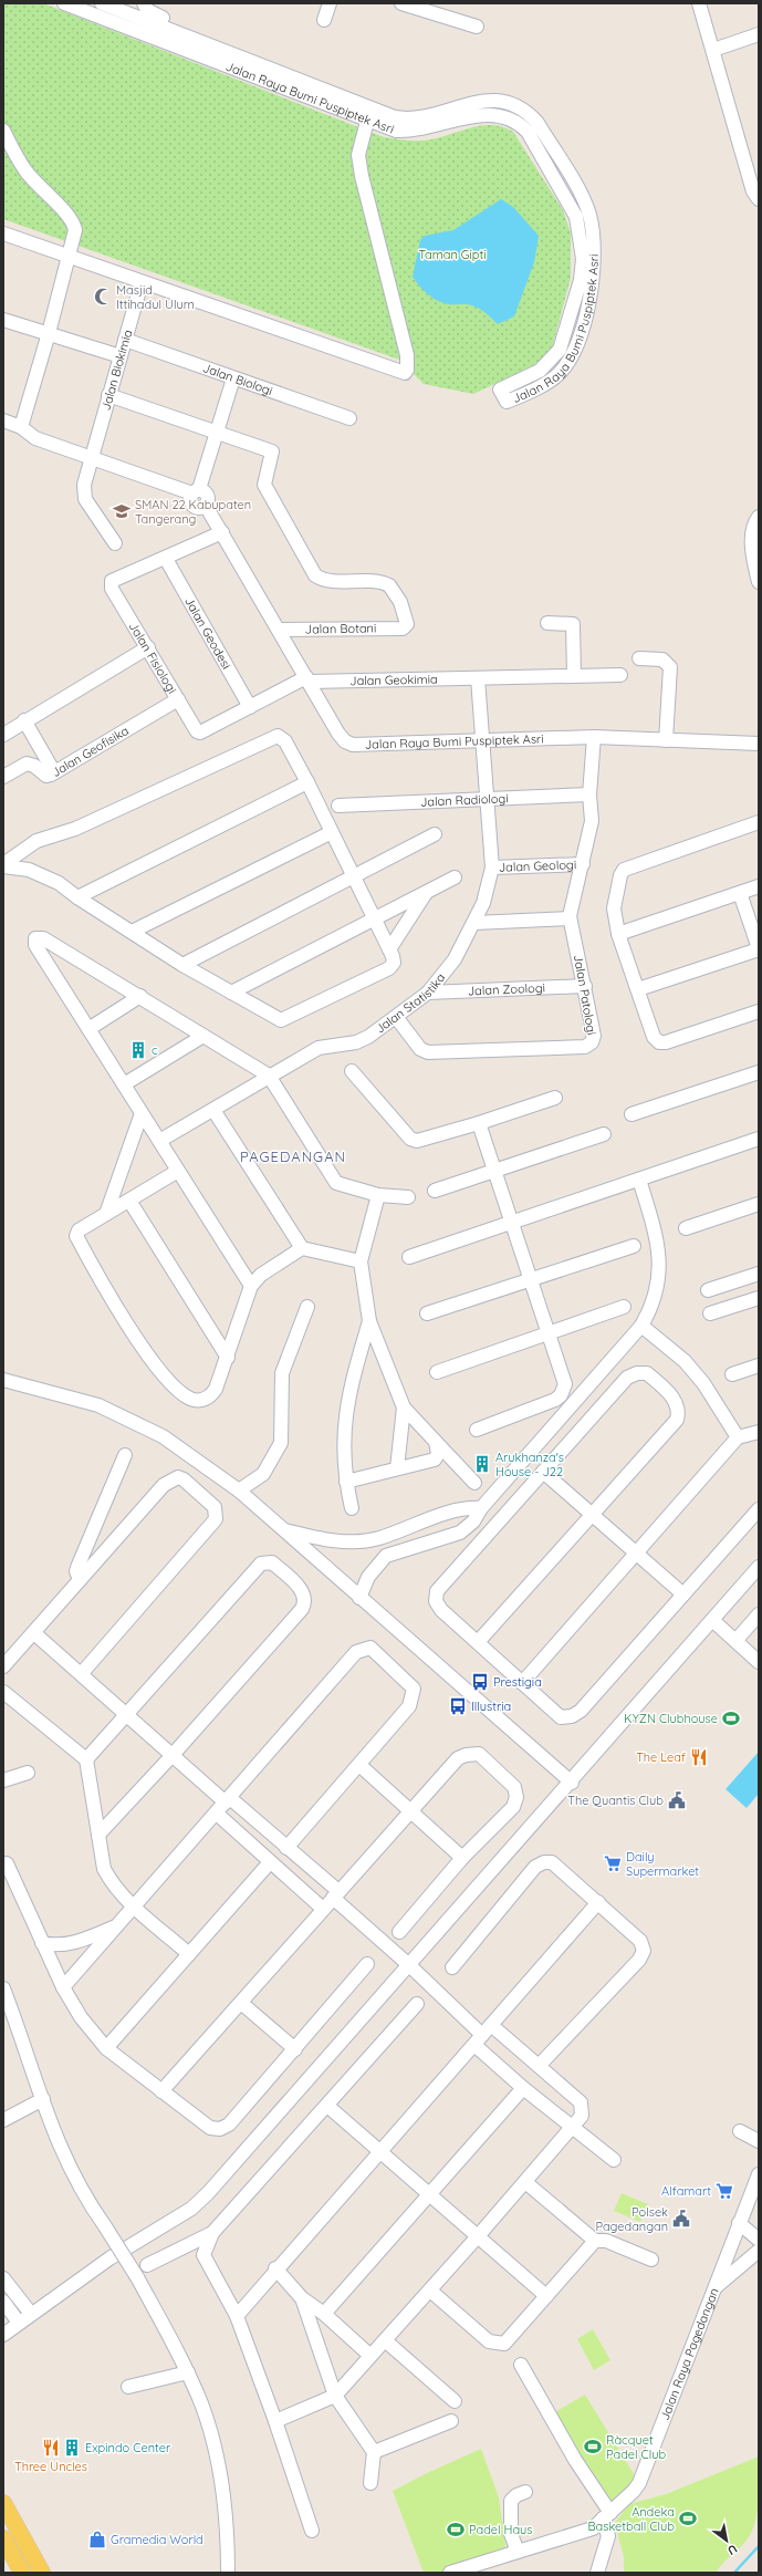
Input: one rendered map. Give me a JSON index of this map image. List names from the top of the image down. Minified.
{"streets":{"street":["Jalan Raya Bumi Puspiptek Asri","Jalan Biokimia","Jalan Biologi","Jalan Botani","Jalan Geodesi","Jalan Fisiologi","Jalan Geokimia","Jalan Geofisika","Jalan Radiologi","Jalan Geologi","Jalan Zoologi","Jalan Patologi","Jalan Statistika","Jalan Raya Pagedangan"]},"crossings":[["Jalan Raya Bumi Puspiptek Asri","Jalan Botani"],["Jalan Raya Bumi Puspiptek Asri","Jalan Fisiologi"],["Jalan Raya Bumi Puspiptek Asri","Jalan Geokimia"],["Jalan Raya Bumi Puspiptek Asri","Jalan Patologi"],["Jalan Raya Bumi Puspiptek Asri","Jalan Statistika"],["Jalan Biokimia","Jalan Biologi"],["Jalan Geodesi","Jalan Fisiologi"],["Jalan Fisiologi","Jalan Geokimia"],["Jalan Fisiologi","Jalan Geofisika"],["Jalan Radiologi","Jalan Patologi"],["Jalan Radiologi","Jalan Statistika"],["Jalan Geologi","Jalan Patologi"],["Jalan Geologi","Jalan Statistika"],["Jalan Zoologi","Jalan Patologi"],["Jalan Zoologi","Jalan Statistika"],["Jalan Patologi","Jalan Statistika"]],"districts":["PAGEDANGAN"],"parks":["Taman Gipti"],"places":{"mosque":["Masjid Ittihadul Ulum"],"school or university":["SMAN 22 Kabupaten Tangerang"],"building":["c","Arukhanza's House - J22","Expindo Center"],"bus stop":["Prestigia","Illustria"],"sports":["KYZN Clubhouse","Ràcquet Padel Club","Andeka Basketball Club","Padel Haus"],"restaurant":["The Leaf","Three Uncles"],"public building":["The Quantis Club","Polsek Pagedangan"],"supermarket":["Daily Supermarket","Alfamart"],"shop":["Gramedia World"]},"north":"bottom right"}
